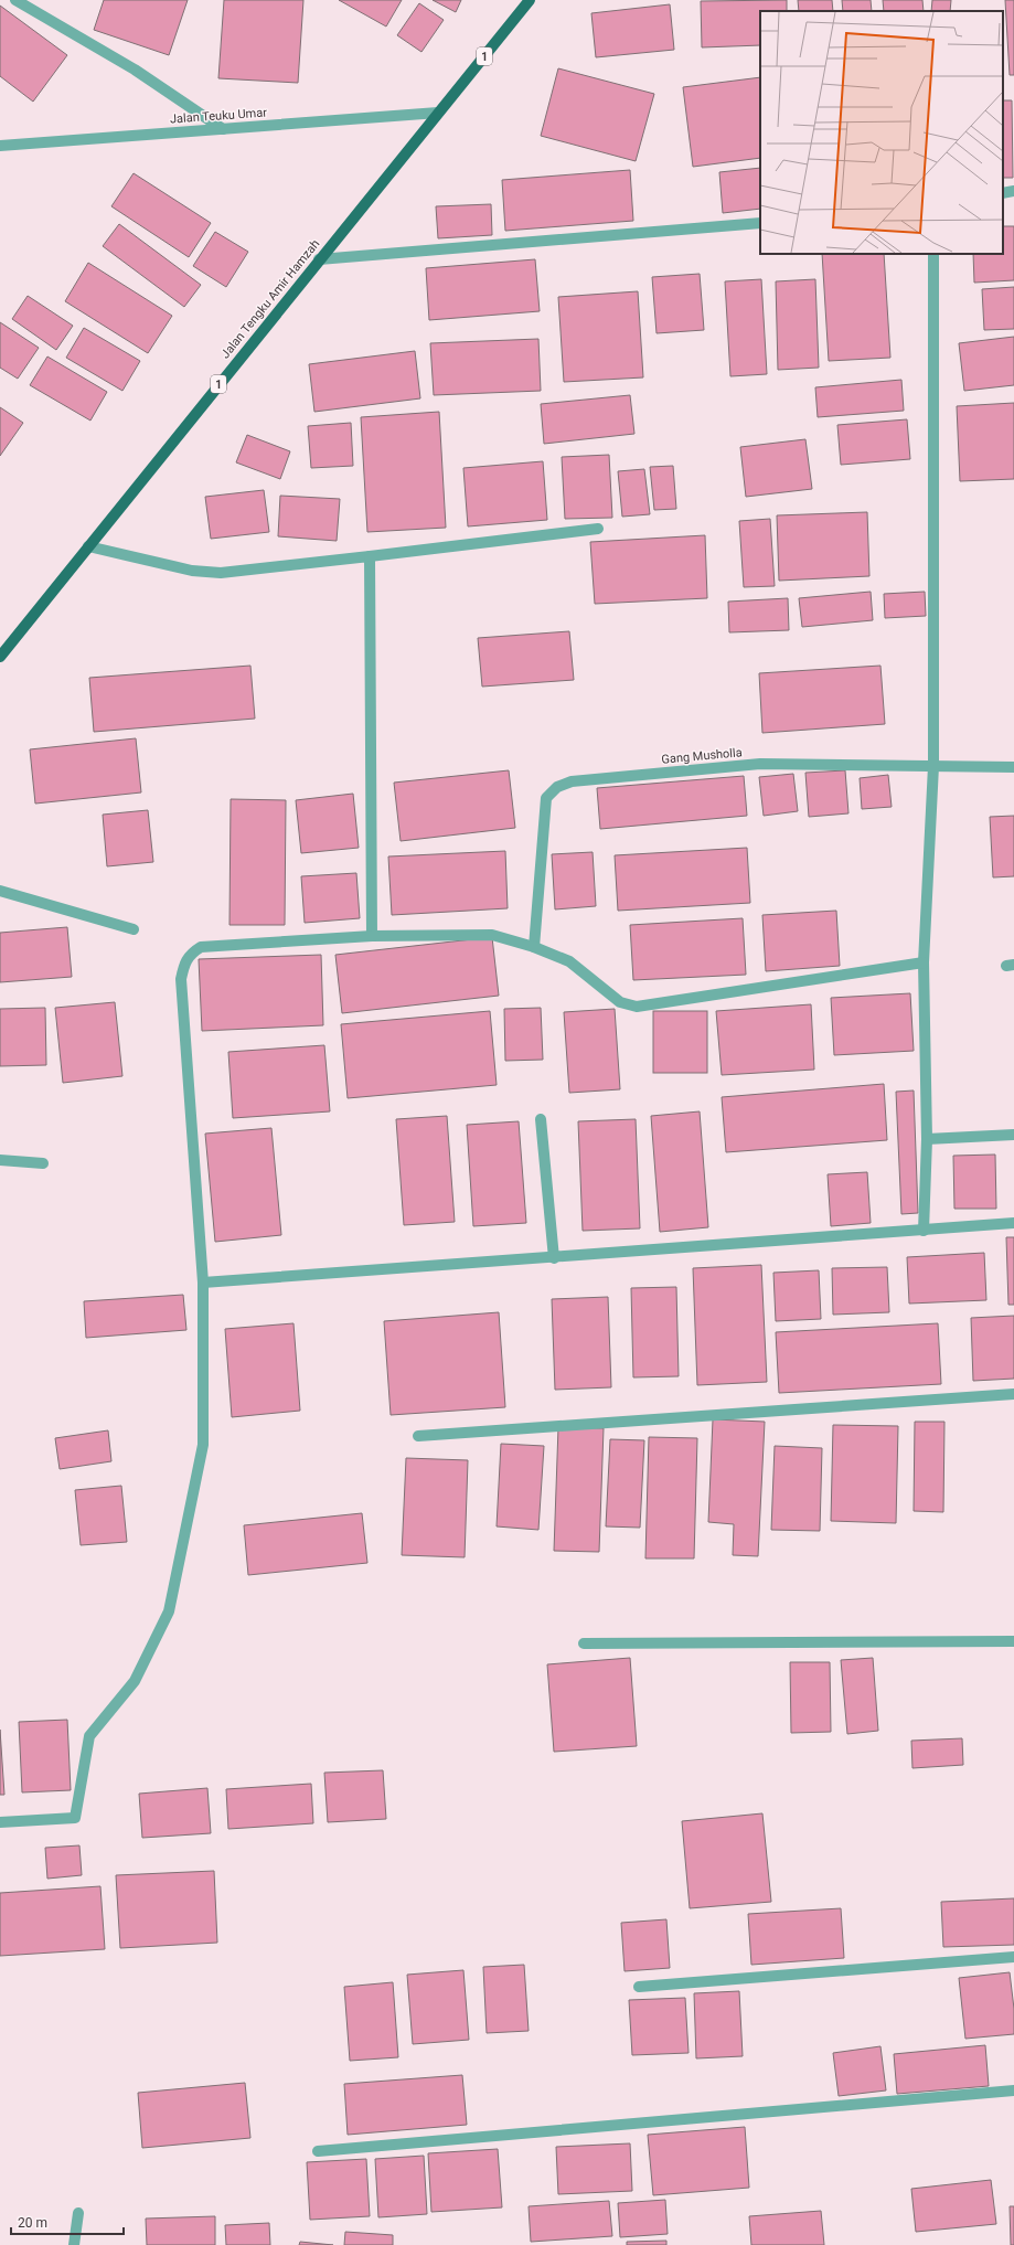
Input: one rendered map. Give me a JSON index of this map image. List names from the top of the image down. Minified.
{"streets":{"main road":["1","Jalan Tengku Amir Hamzah"],"street":["Jalan Teuku Umar","Gang Musholla"]},"crossings":[["Jalan Teuku Umar","Jalan Tengku Amir Hamzah"]],"scale_bar":"20 m"}
